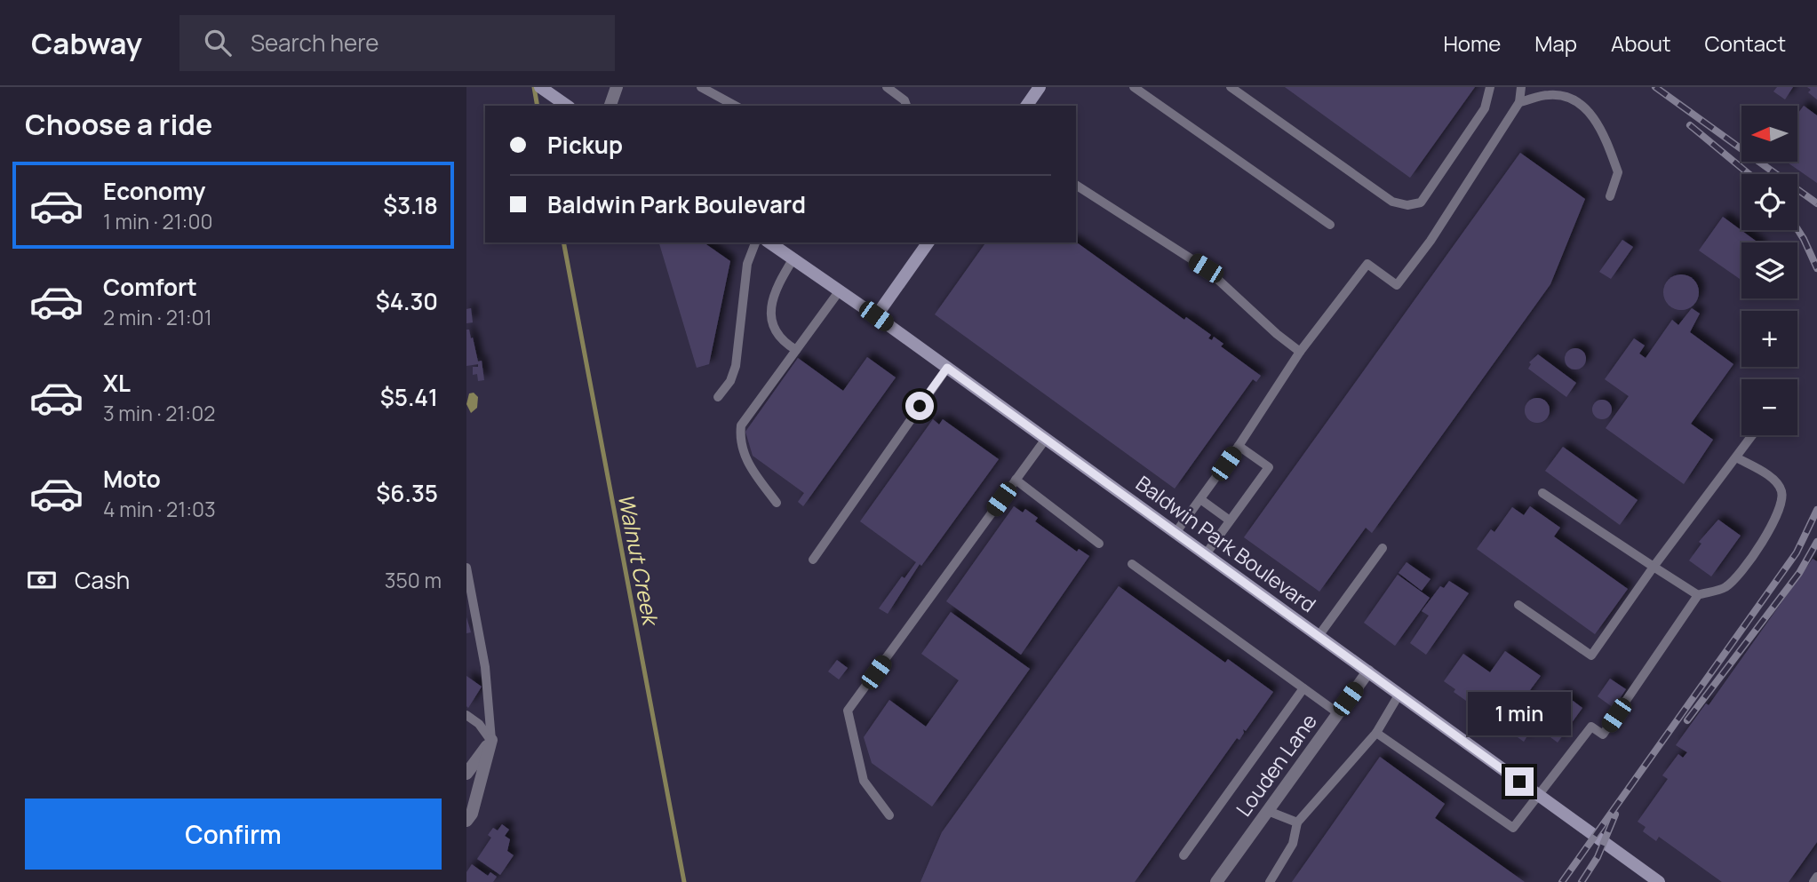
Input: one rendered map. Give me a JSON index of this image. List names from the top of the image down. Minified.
{"streets":{"main road":["Baldwin Park Boulevard"],"street":["Louden Lane"]},"crossings":[["Baldwin Park Boulevard","Louden Lane"]],"water":["Walnut Creek"],"north":"left","page":{"header":"Cabway","search":"Search here","nav":["Home","Map","About","Contact"],"heading":"Choose a ride","map_buttons":["+","−"],"banner":["Pickup","Baldwin Park Boulevard"],"list":[{"name":"Economy","note":"1 min · 21:00","value":"$3.18"},{"name":"Comfort","note":"2 min · 21:01","value":"$4.30"},{"name":"XL","note":"3 min · 21:02","value":"$5.41"},{"name":"Moto","note":"4 min · 21:03","value":"$6.35"}],"pay":["Cash","350 m"],"bubble":"1 min","buttons":"Confirm"}}
